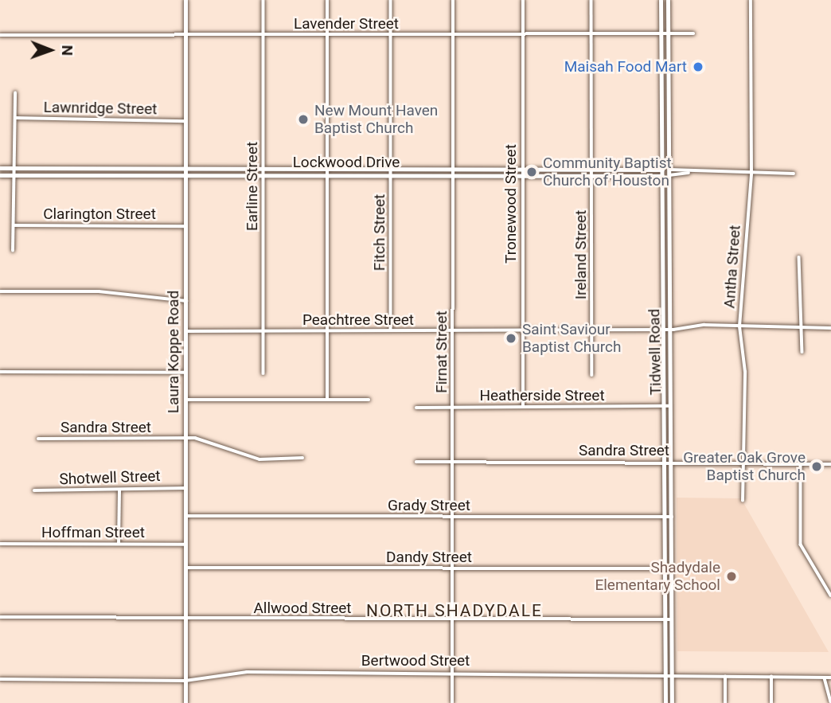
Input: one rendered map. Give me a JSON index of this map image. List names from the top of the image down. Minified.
{"streets":{"main road":["Lockwood Drive","Laura Koppe Road","Tidwell Road"],"street":["Lavender Street","Lawnridge Street","Earline Street","Tronewood Street","Clarington Street","Fitch Street","Ireland Street","Antha Street","Peachtree Street","Firnat Street","Heatherside Street","Sandra Street","Shotwell Street","Grady Street","Hoffman Street","Dandy Street","Allwood Street","Bertwood Street"]},"crossings":[["Lavender Street","Earline Street"],["Lavender Street","Tronewood Street"],["Lavender Street","Fitch Street"],["Lavender Street","Ireland Street"],["Lavender Street","Laura Koppe Road"],["Lavender Street","Firnat Street"],["Lavender Street","Tidwell Road"],["Lawnridge Street","Laura Koppe Road"],["Lockwood Drive","Earline Street"],["Lockwood Drive","Tronewood Street"],["Lockwood Drive","Fitch Street"],["Lockwood Drive","Ireland Street"],["Lockwood Drive","Antha Street"],["Lockwood Drive","Laura Koppe Road"],["Lockwood Drive","Firnat Street"],["Lockwood Drive","Tidwell Road"],["Earline Street","Peachtree Street"],["Tronewood Street","Peachtree Street"],["Tronewood Street","Heatherside Street"],["Clarington Street","Laura Koppe Road"],["Fitch Street","Peachtree Street"],["Ireland Street","Peachtree Street"],["Antha Street","Peachtree Street"],["Antha Street","Sandra Street"],["Peachtree Street","Laura Koppe Road"],["Peachtree Street","Firnat Street"],["Peachtree Street","Tidwell Road"],["Laura Koppe Road","Sandra Street"],["Laura Koppe Road","Shotwell Street"],["Laura Koppe Road","Grady Street"],["Laura Koppe Road","Hoffman Street"],["Laura Koppe Road","Dandy Street"],["Laura Koppe Road","Allwood Street"],["Laura Koppe Road","Bertwood Street"],["Firnat Street","Heatherside Street"],["Firnat Street","Sandra Street"],["Firnat Street","Grady Street"],["Firnat Street","Dandy Street"],["Firnat Street","Allwood Street"],["Firnat Street","Bertwood Street"],["Tidwell Road","Heatherside Street"],["Tidwell Road","Sandra Street"],["Tidwell Road","Grady Street"],["Tidwell Road","Dandy Street"],["Tidwell Road","Allwood Street"],["Tidwell Road","Bertwood Street"]],"districts":["NORTH SHADYDALE"],"places":["Maisah Food Mart","New Mount Haven Baptist Church","Community Baptist Church of Houston","Saint Saviour Baptist Church","Greater Oak Grove Baptist Church","Shadydale Elementary School"],"north":"right"}
